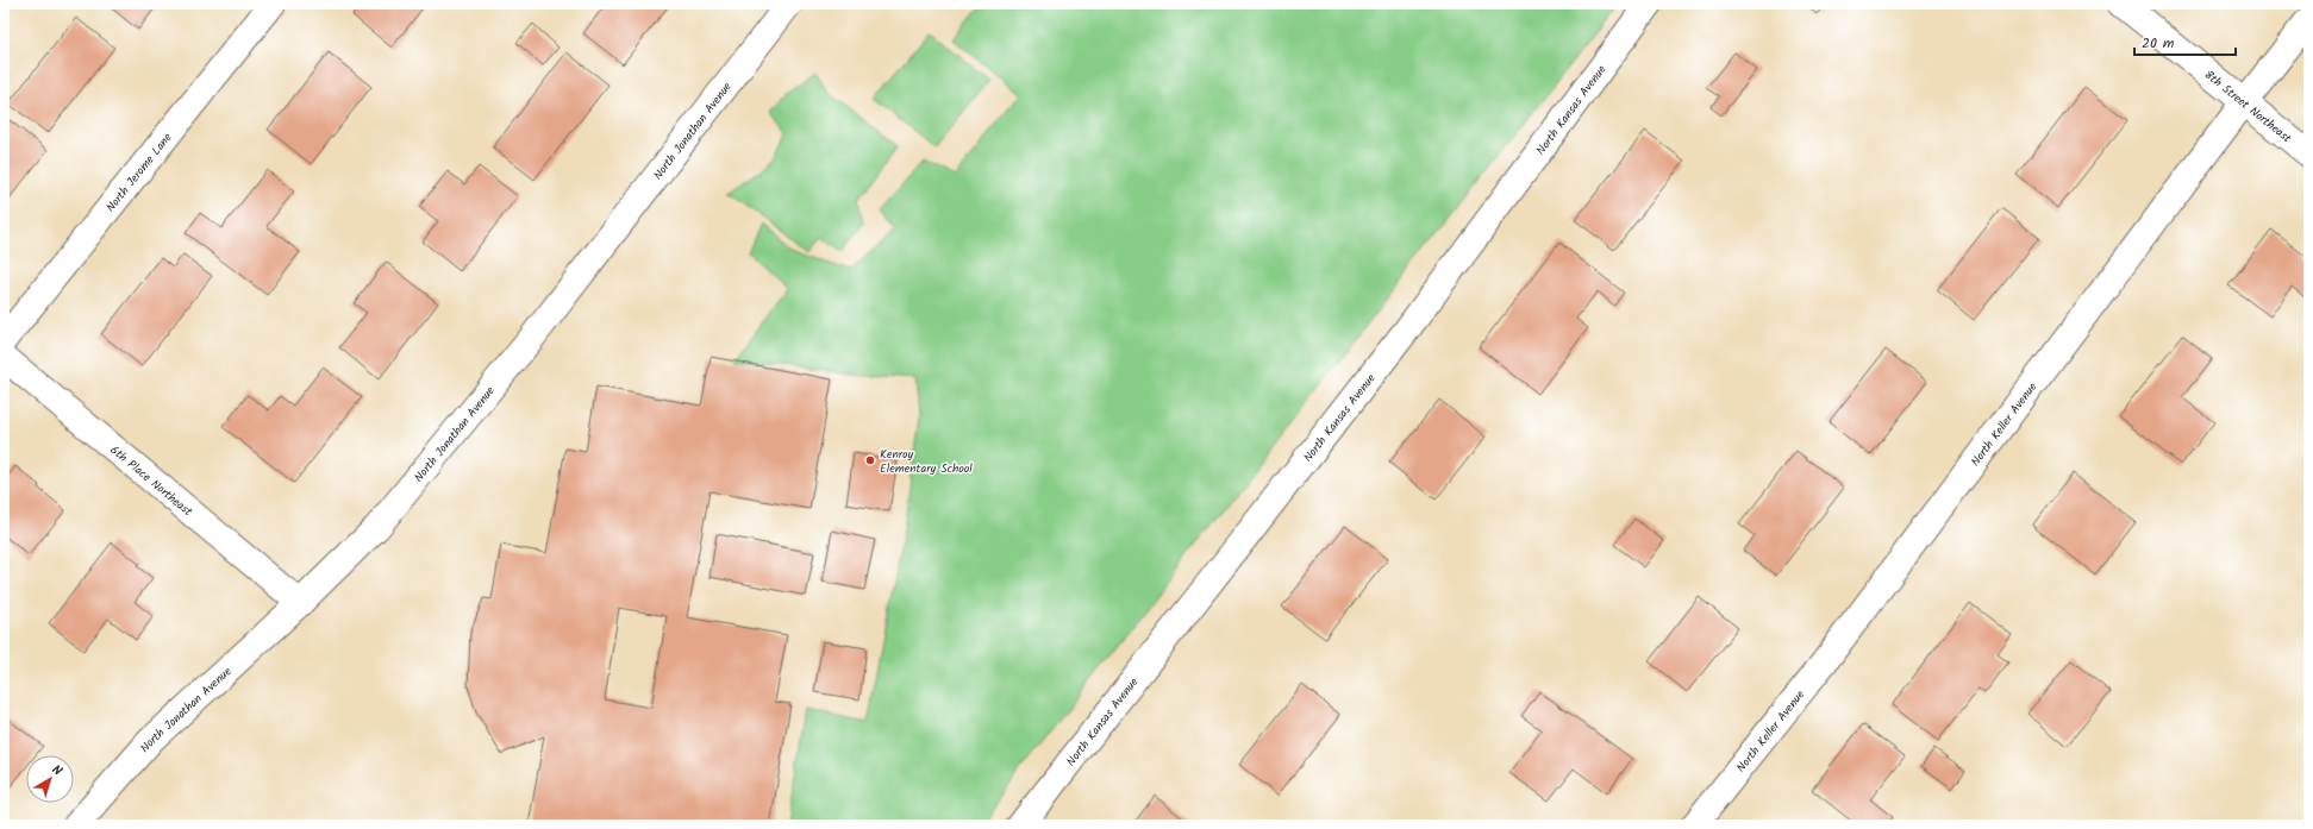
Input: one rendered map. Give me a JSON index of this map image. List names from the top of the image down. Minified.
{"streets":{"street":["8th Street Northeast","North Kansas Avenue","North Jonathan Avenue","North Jerome Lane","North Keller Avenue","6th Place Northeast"]},"crossings":[["8th Street Northeast","North Keller Avenue"],["North Jonathan Avenue","6th Place Northeast"]],"places":["Kenroy Elementary School"],"scale_bar":"20 m","north":"top right"}
